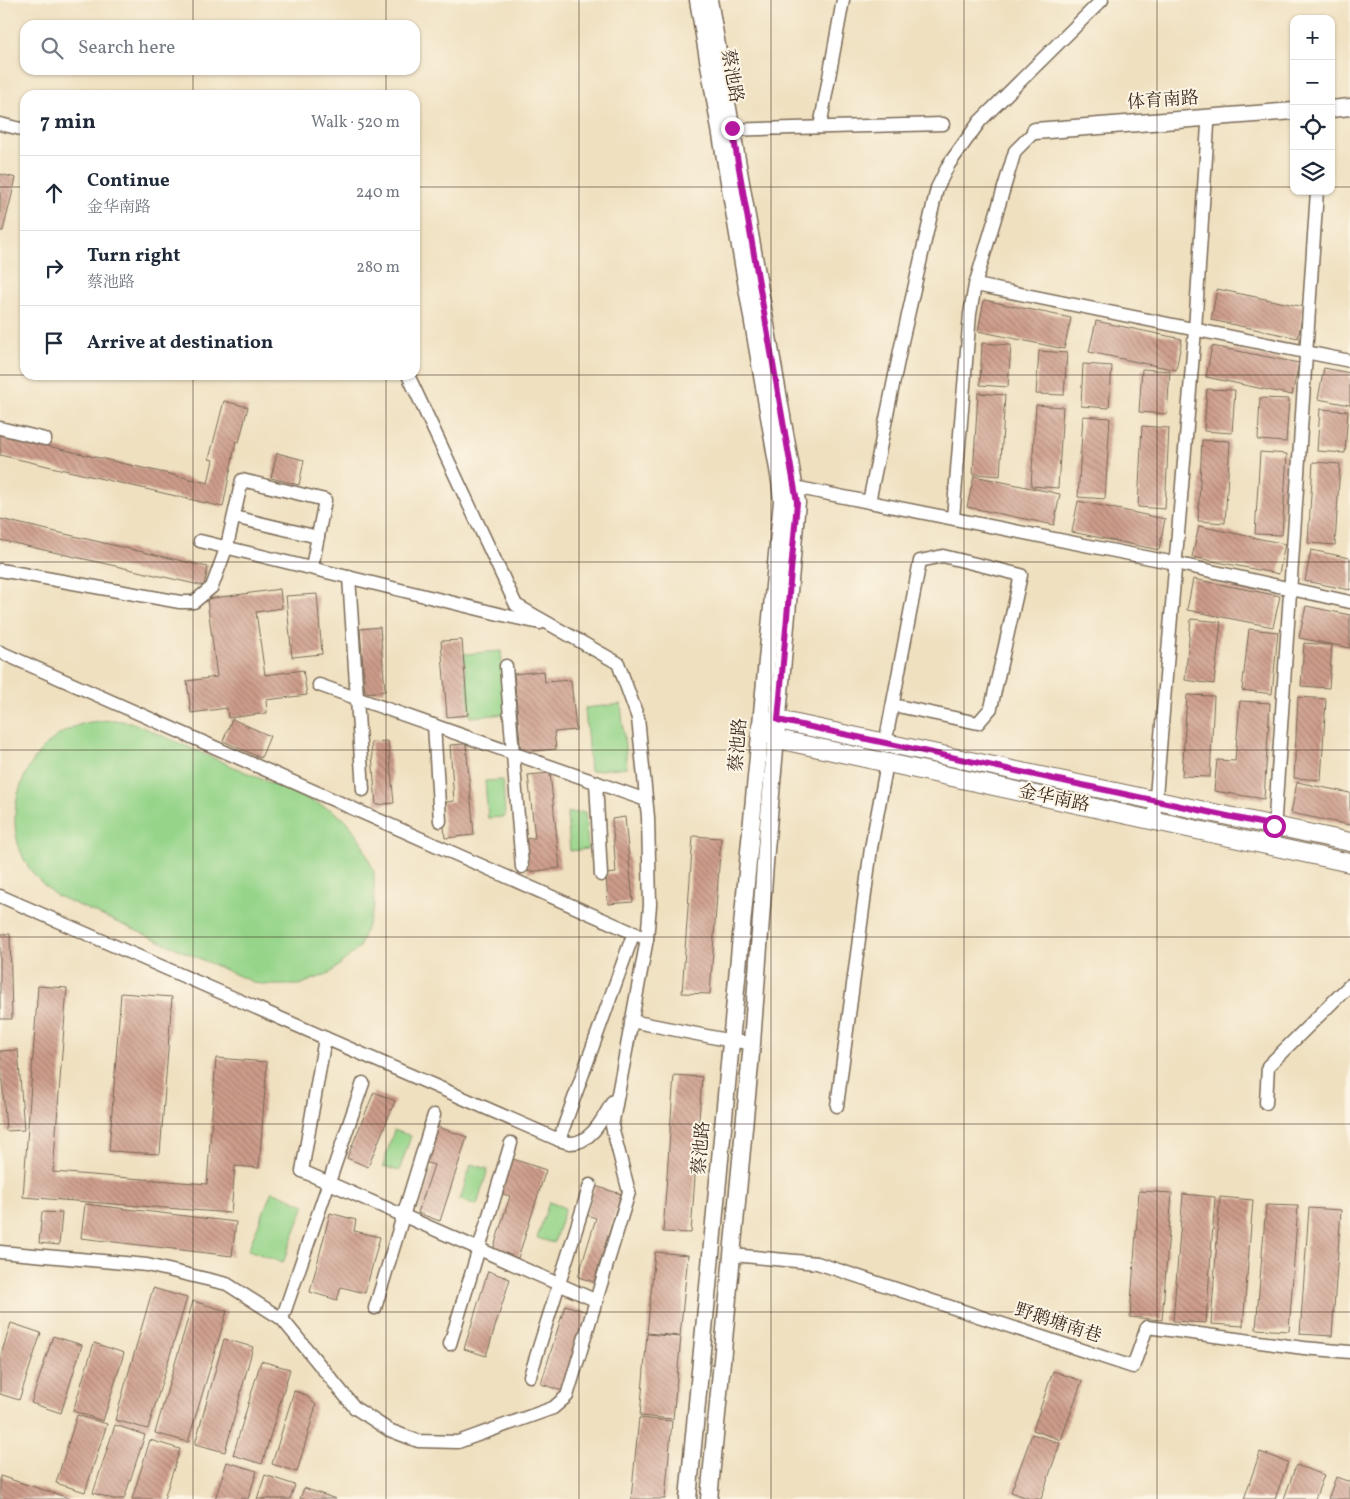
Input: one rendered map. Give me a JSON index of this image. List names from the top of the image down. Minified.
{"streets":{"main road":["金华南路"],"street":["蔡池路","体育南路","野鹅塘南巷"]},"crossings":[["蔡池路","金华南路"],["蔡池路","野鹅塘南巷"]],"page":{"map_buttons":["+","−"],"search":"Search here","heading":["7 min","Walk · 520 m"],"list":[["Continue","金华南路","240 m"],["Turn right","蔡池路","280 m"],"Arrive at destination"]}}
